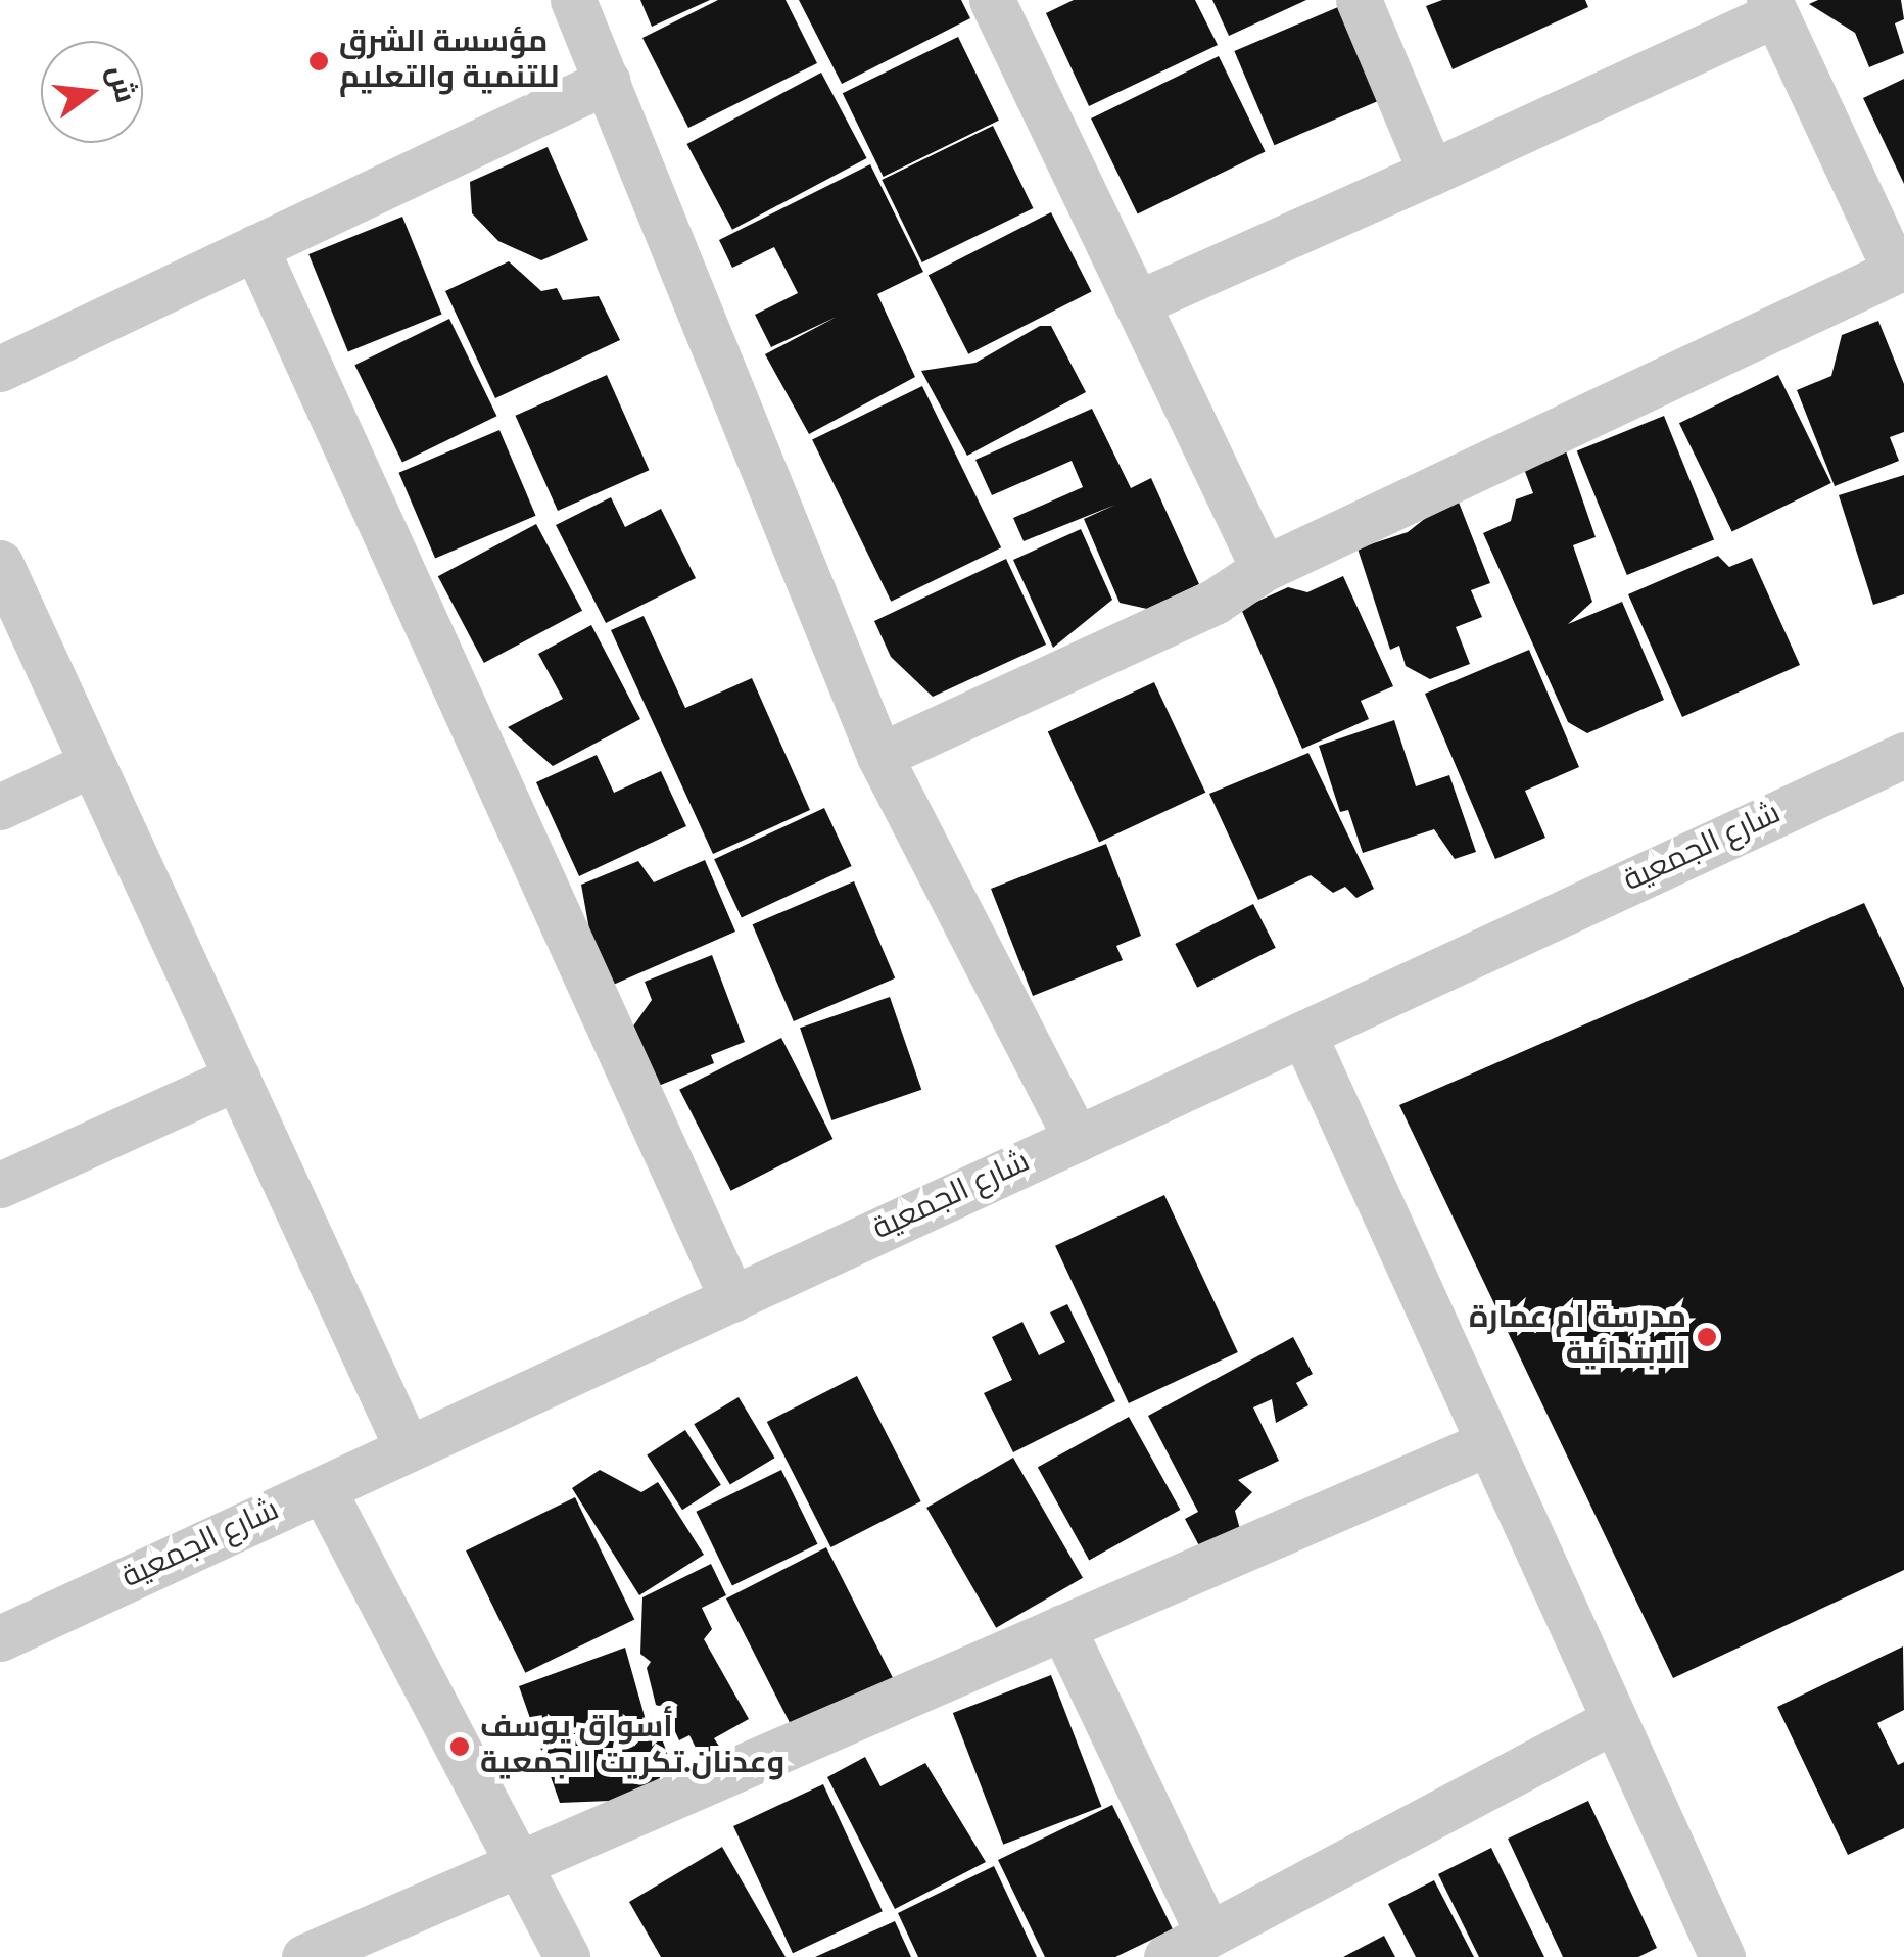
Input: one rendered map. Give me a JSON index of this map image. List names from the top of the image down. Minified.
{"streets":{"street":["شارع الجمعية"]},"places":["مؤسسة الشرق للتنمية والتعليم","مدرسة ام عمارة الابتدائية","أسواق يوسف وعدنان.تكريت الجمعية"],"north":"right"}
